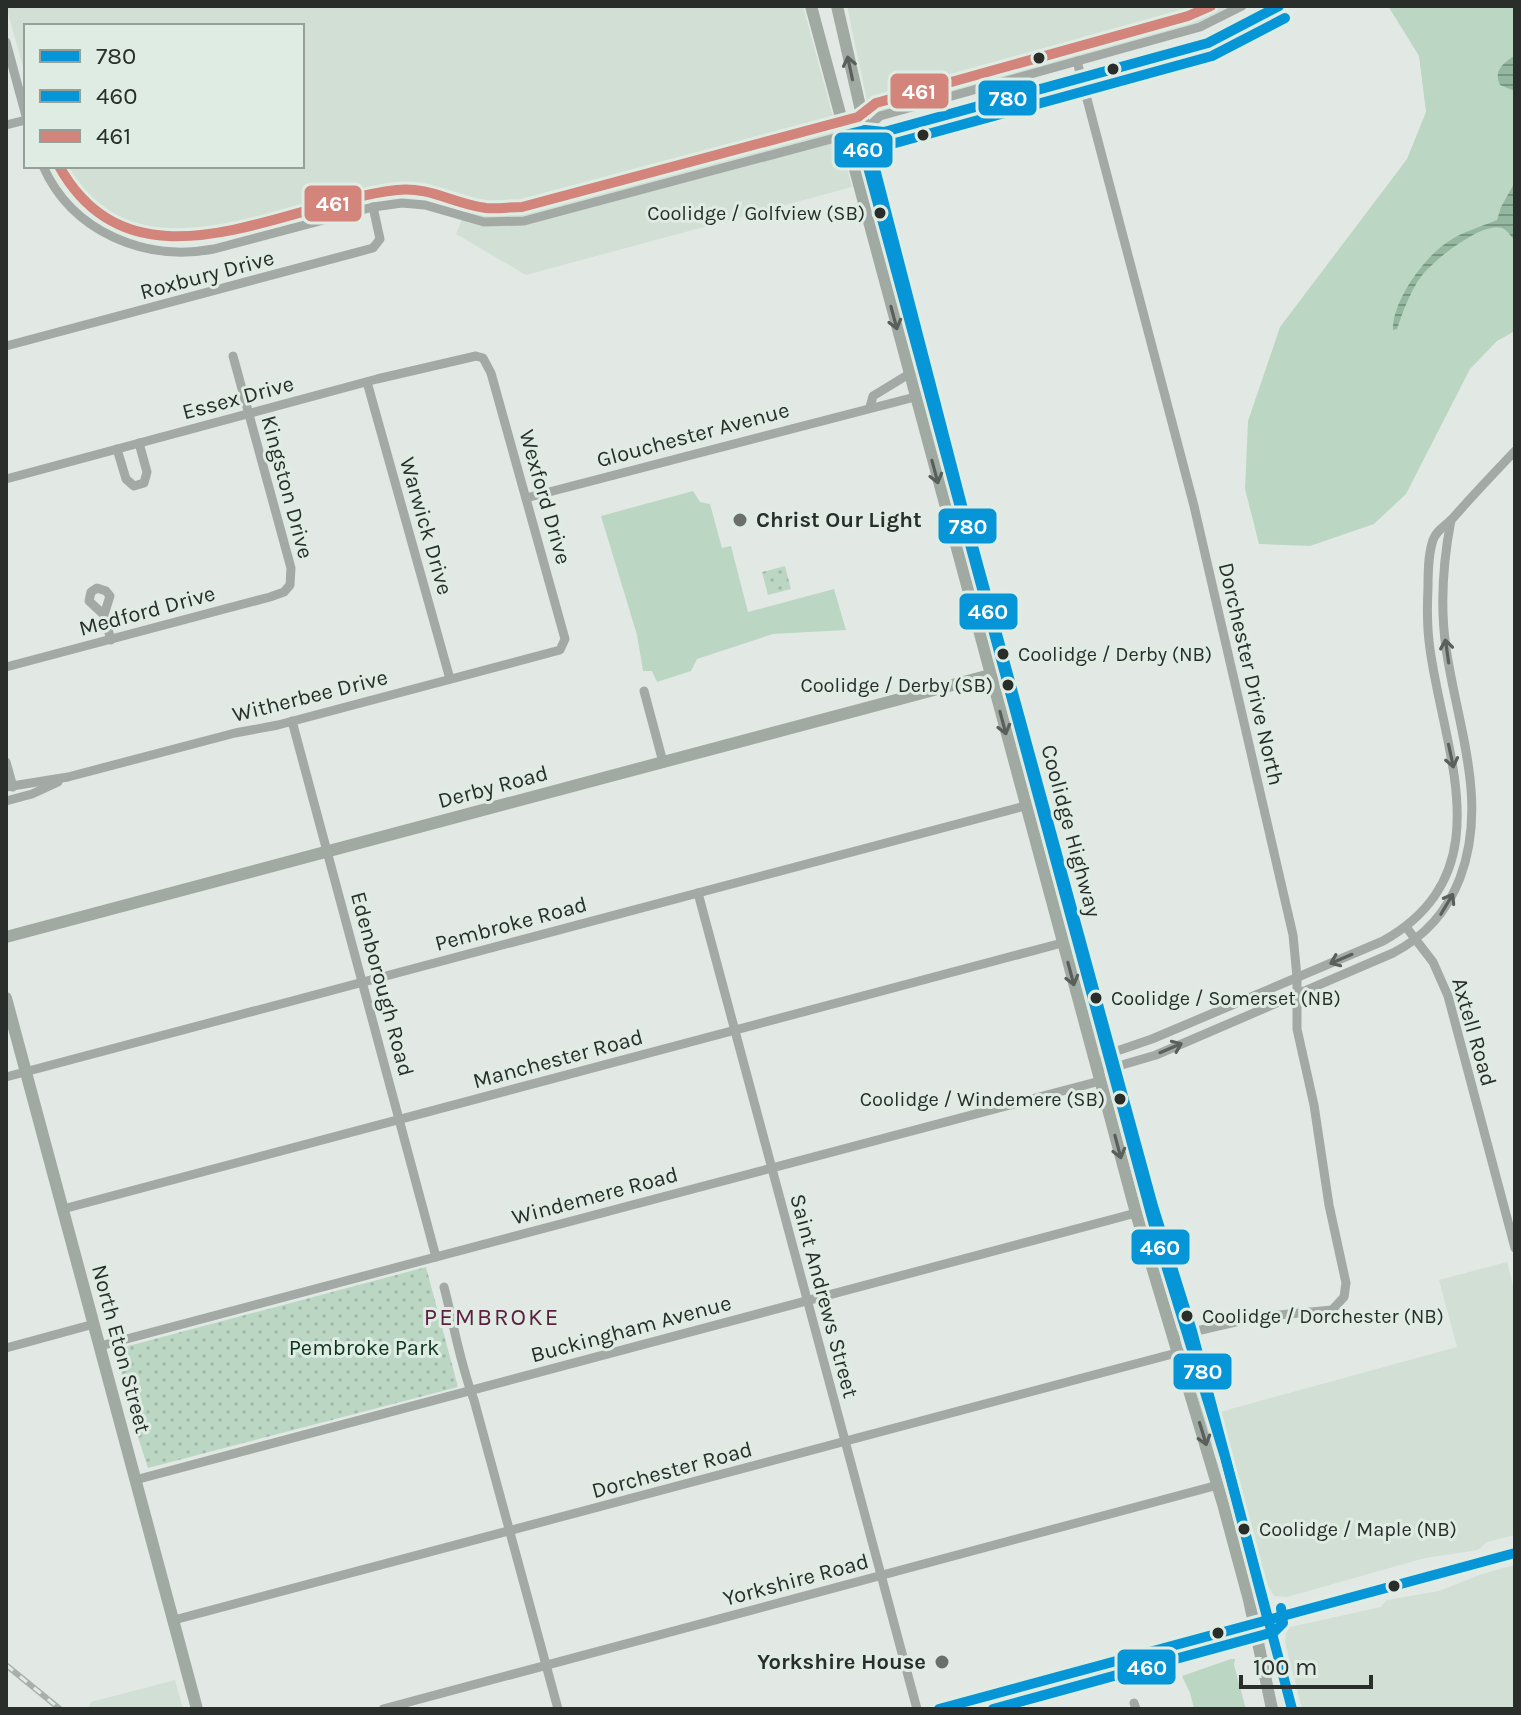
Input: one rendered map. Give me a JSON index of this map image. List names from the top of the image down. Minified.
{"streets":{"main road":["Derby Road","Coolidge Highway","North Eton Street"],"street":["Roxbury Drive","Essex Drive","Glouchester Avenue","Kingston Drive","Wexford Drive","Warwick Drive","Medford Drive","Dorchester Drive North","Witherbee Drive","Pembroke Road","Edenborough Road","Axtell Road","Manchester Road","Windemere Road","Saint Andrews Street","Buckingham Avenue","Dorchester Road","Yorkshire Road"]},"crossings":[["Essex Drive","Kingston Drive"],["Essex Drive","Wexford Drive"],["Essex Drive","Warwick Drive"],["Glouchester Avenue","Wexford Drive"],["Glouchester Avenue","Coolidge Highway"],["Kingston Drive","Medford Drive"],["Wexford Drive","Witherbee Drive"],["Warwick Drive","Witherbee Drive"],["Dorchester Drive North","Coolidge Highway"],["Witherbee Drive","Edenborough Road"],["Derby Road","Coolidge Highway"],["Derby Road","Edenborough Road"],["Coolidge Highway","Pembroke Road"],["Coolidge Highway","Manchester Road"],["Coolidge Highway","Windemere Road"],["Coolidge Highway","Buckingham Avenue"],["Coolidge Highway","Dorchester Road"],["Coolidge Highway","Yorkshire Road"],["Pembroke Road","Edenborough Road"],["Pembroke Road","Saint Andrews Street"],["Pembroke Road","North Eton Street"],["Edenborough Road","Manchester Road"],["Edenborough Road","Windemere Road"],["Manchester Road","Saint Andrews Street"],["Manchester Road","North Eton Street"],["Windemere Road","Saint Andrews Street"],["Windemere Road","North Eton Street"],["Saint Andrews Street","Buckingham Avenue"],["Saint Andrews Street","Dorchester Road"],["Saint Andrews Street","Yorkshire Road"],["Buckingham Avenue","North Eton Street"],["North Eton Street","Dorchester Road"]],"districts":["PEMBROKE"],"parks":["Pembroke Park"],"places":["Coolidge / Golfview (SB)","Christ Our Light","Coolidge / Derby (NB)","Coolidge / Derby (SB)","Coolidge / Somerset (NB)","Coolidge / Windemere (SB)","Coolidge / Dorchester (NB)","Coolidge / Maple (NB)","Yorkshire House"],"lines":["transit line 780","transit line 461","transit line 460"],"legend":["780","460","461"],"scale_bar":"100 m"}
